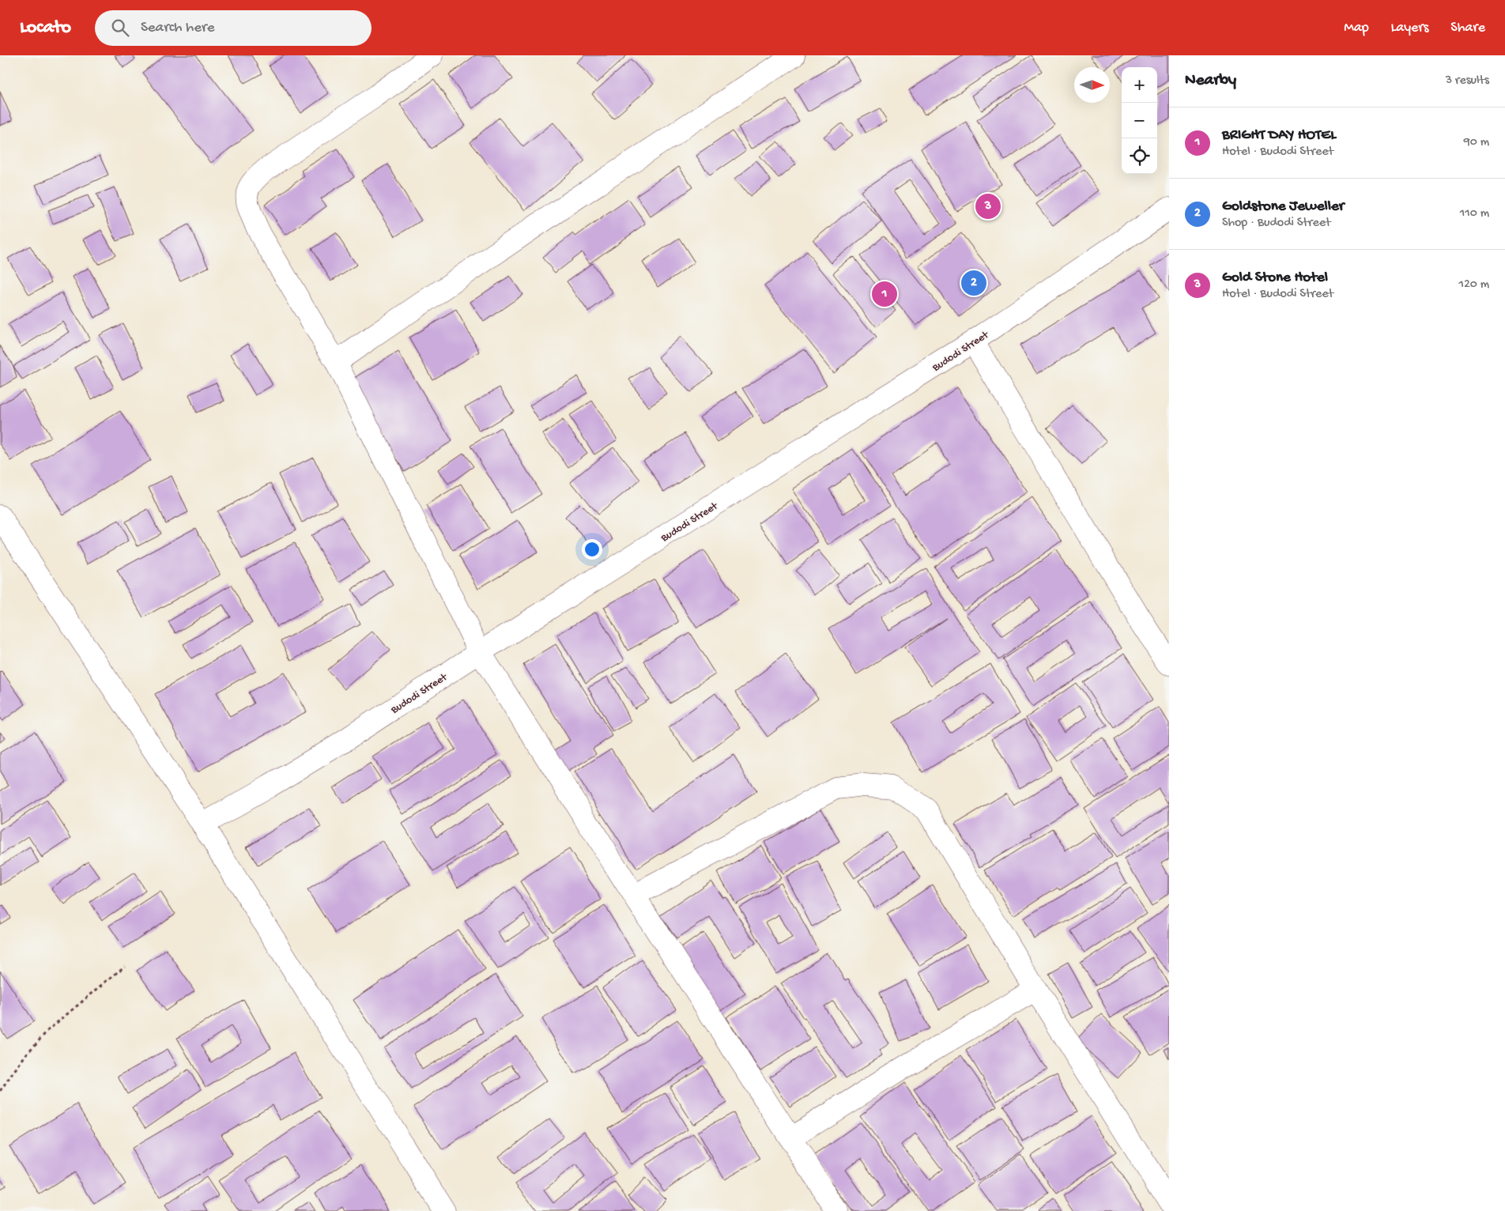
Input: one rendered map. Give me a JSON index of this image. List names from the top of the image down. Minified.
{"streets":{"street":["Budodi Street"]},"north":"right","page":{"header":"Locato","search":"Search here","nav":["Map","Layers","Share"],"heading":["Nearby","3 results"],"map_buttons":["+","−"],"list":[{"mark":"1","name":"BRIGHT DAY HOTEL","note":"Hotel · Budodi Street","value":"90 m"},{"mark":"2","name":"Goldstone Jeweller","note":"Shop · Budodi Street","value":"110 m"},{"mark":"3","name":"Gold Stone Hotel","note":"Hotel · Budodi Street","value":"120 m"}],"pins":["3","2","1"]}}
